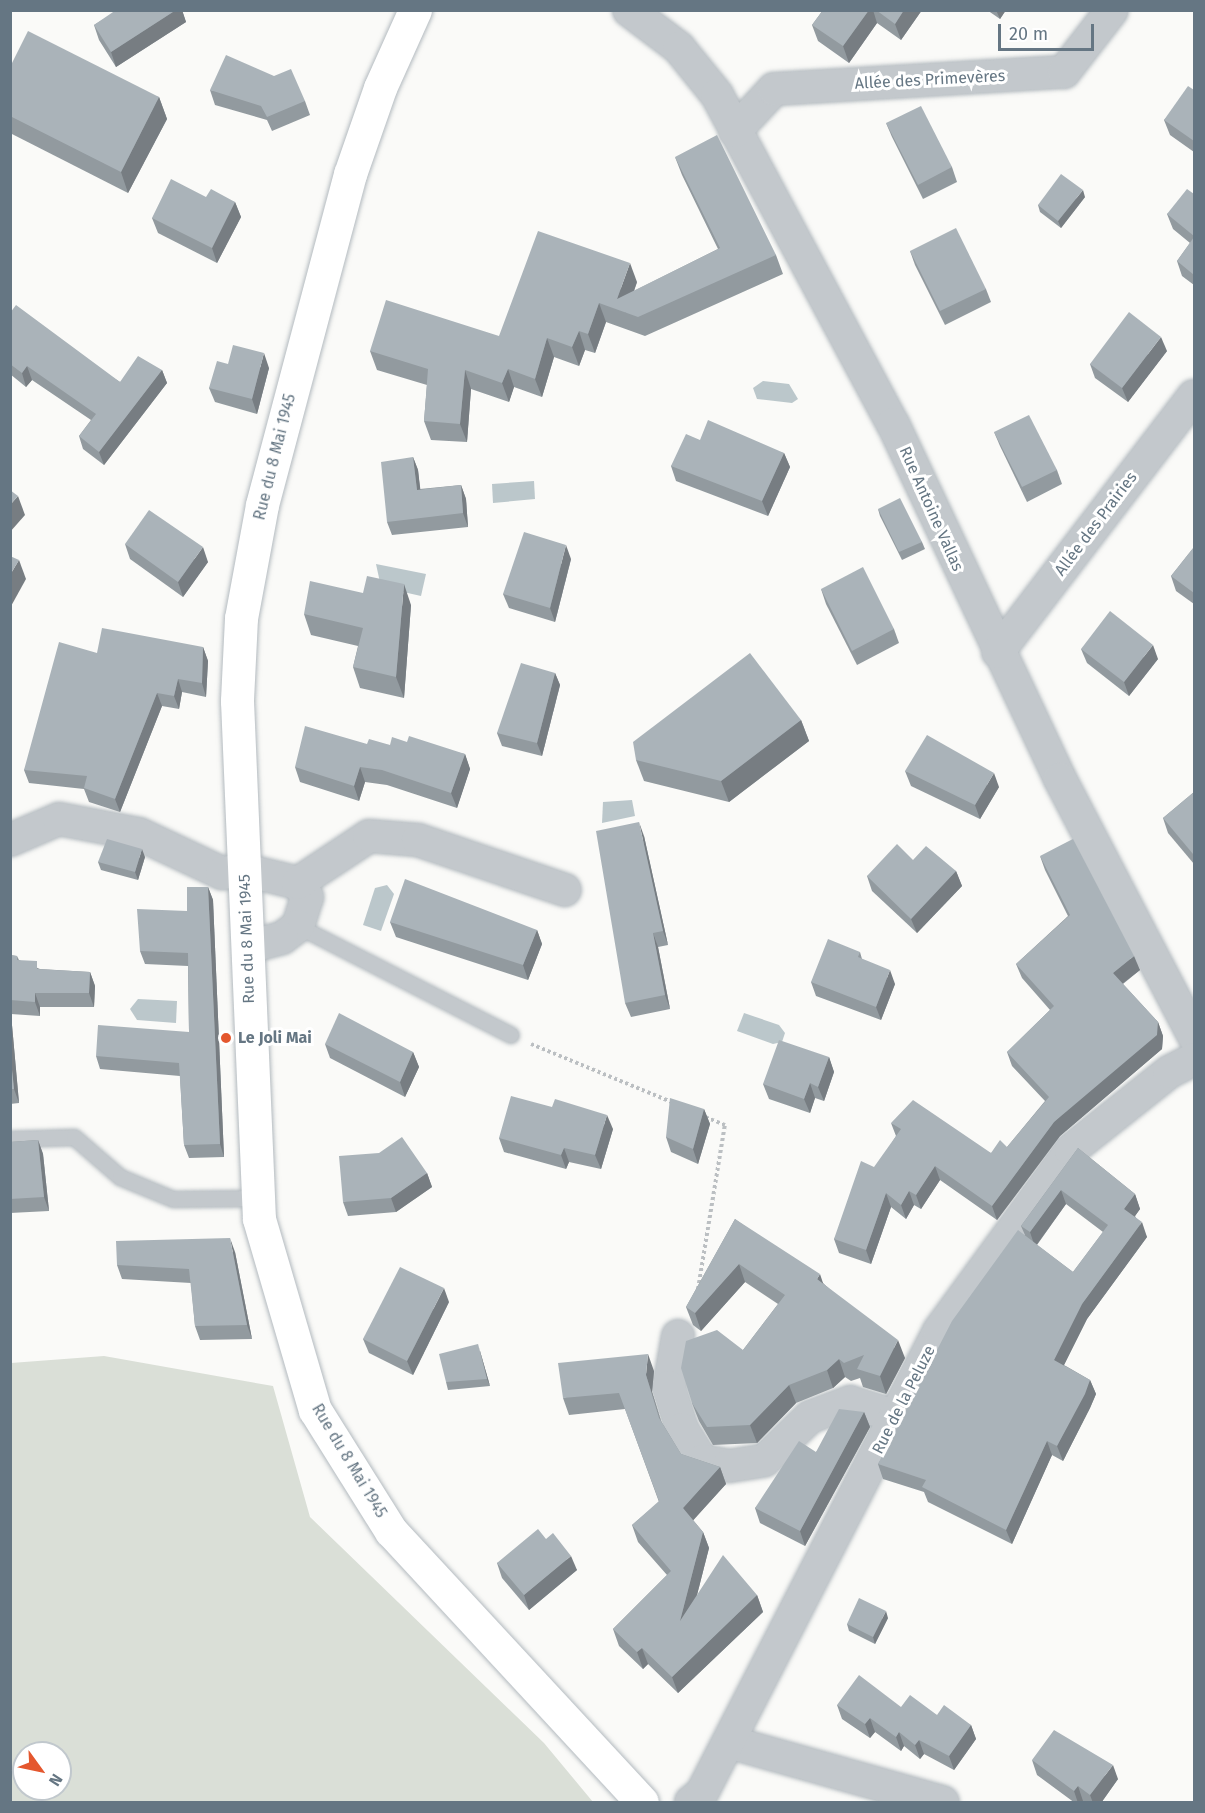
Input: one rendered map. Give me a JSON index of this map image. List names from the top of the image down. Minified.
{"streets":{"main road":["Rue du 8 Mai 1945"],"street":["Allée des Primevères","Rue Antoine Vallas","Allée des Prairies","Rue de la Peluze"]},"crossings":[["Allée des Primevères","Rue Antoine Vallas"],["Rue Antoine Vallas","Allée des Prairies"]],"places":["Le Joli Mai"],"scale_bar":"20 m","north":"bottom right"}
